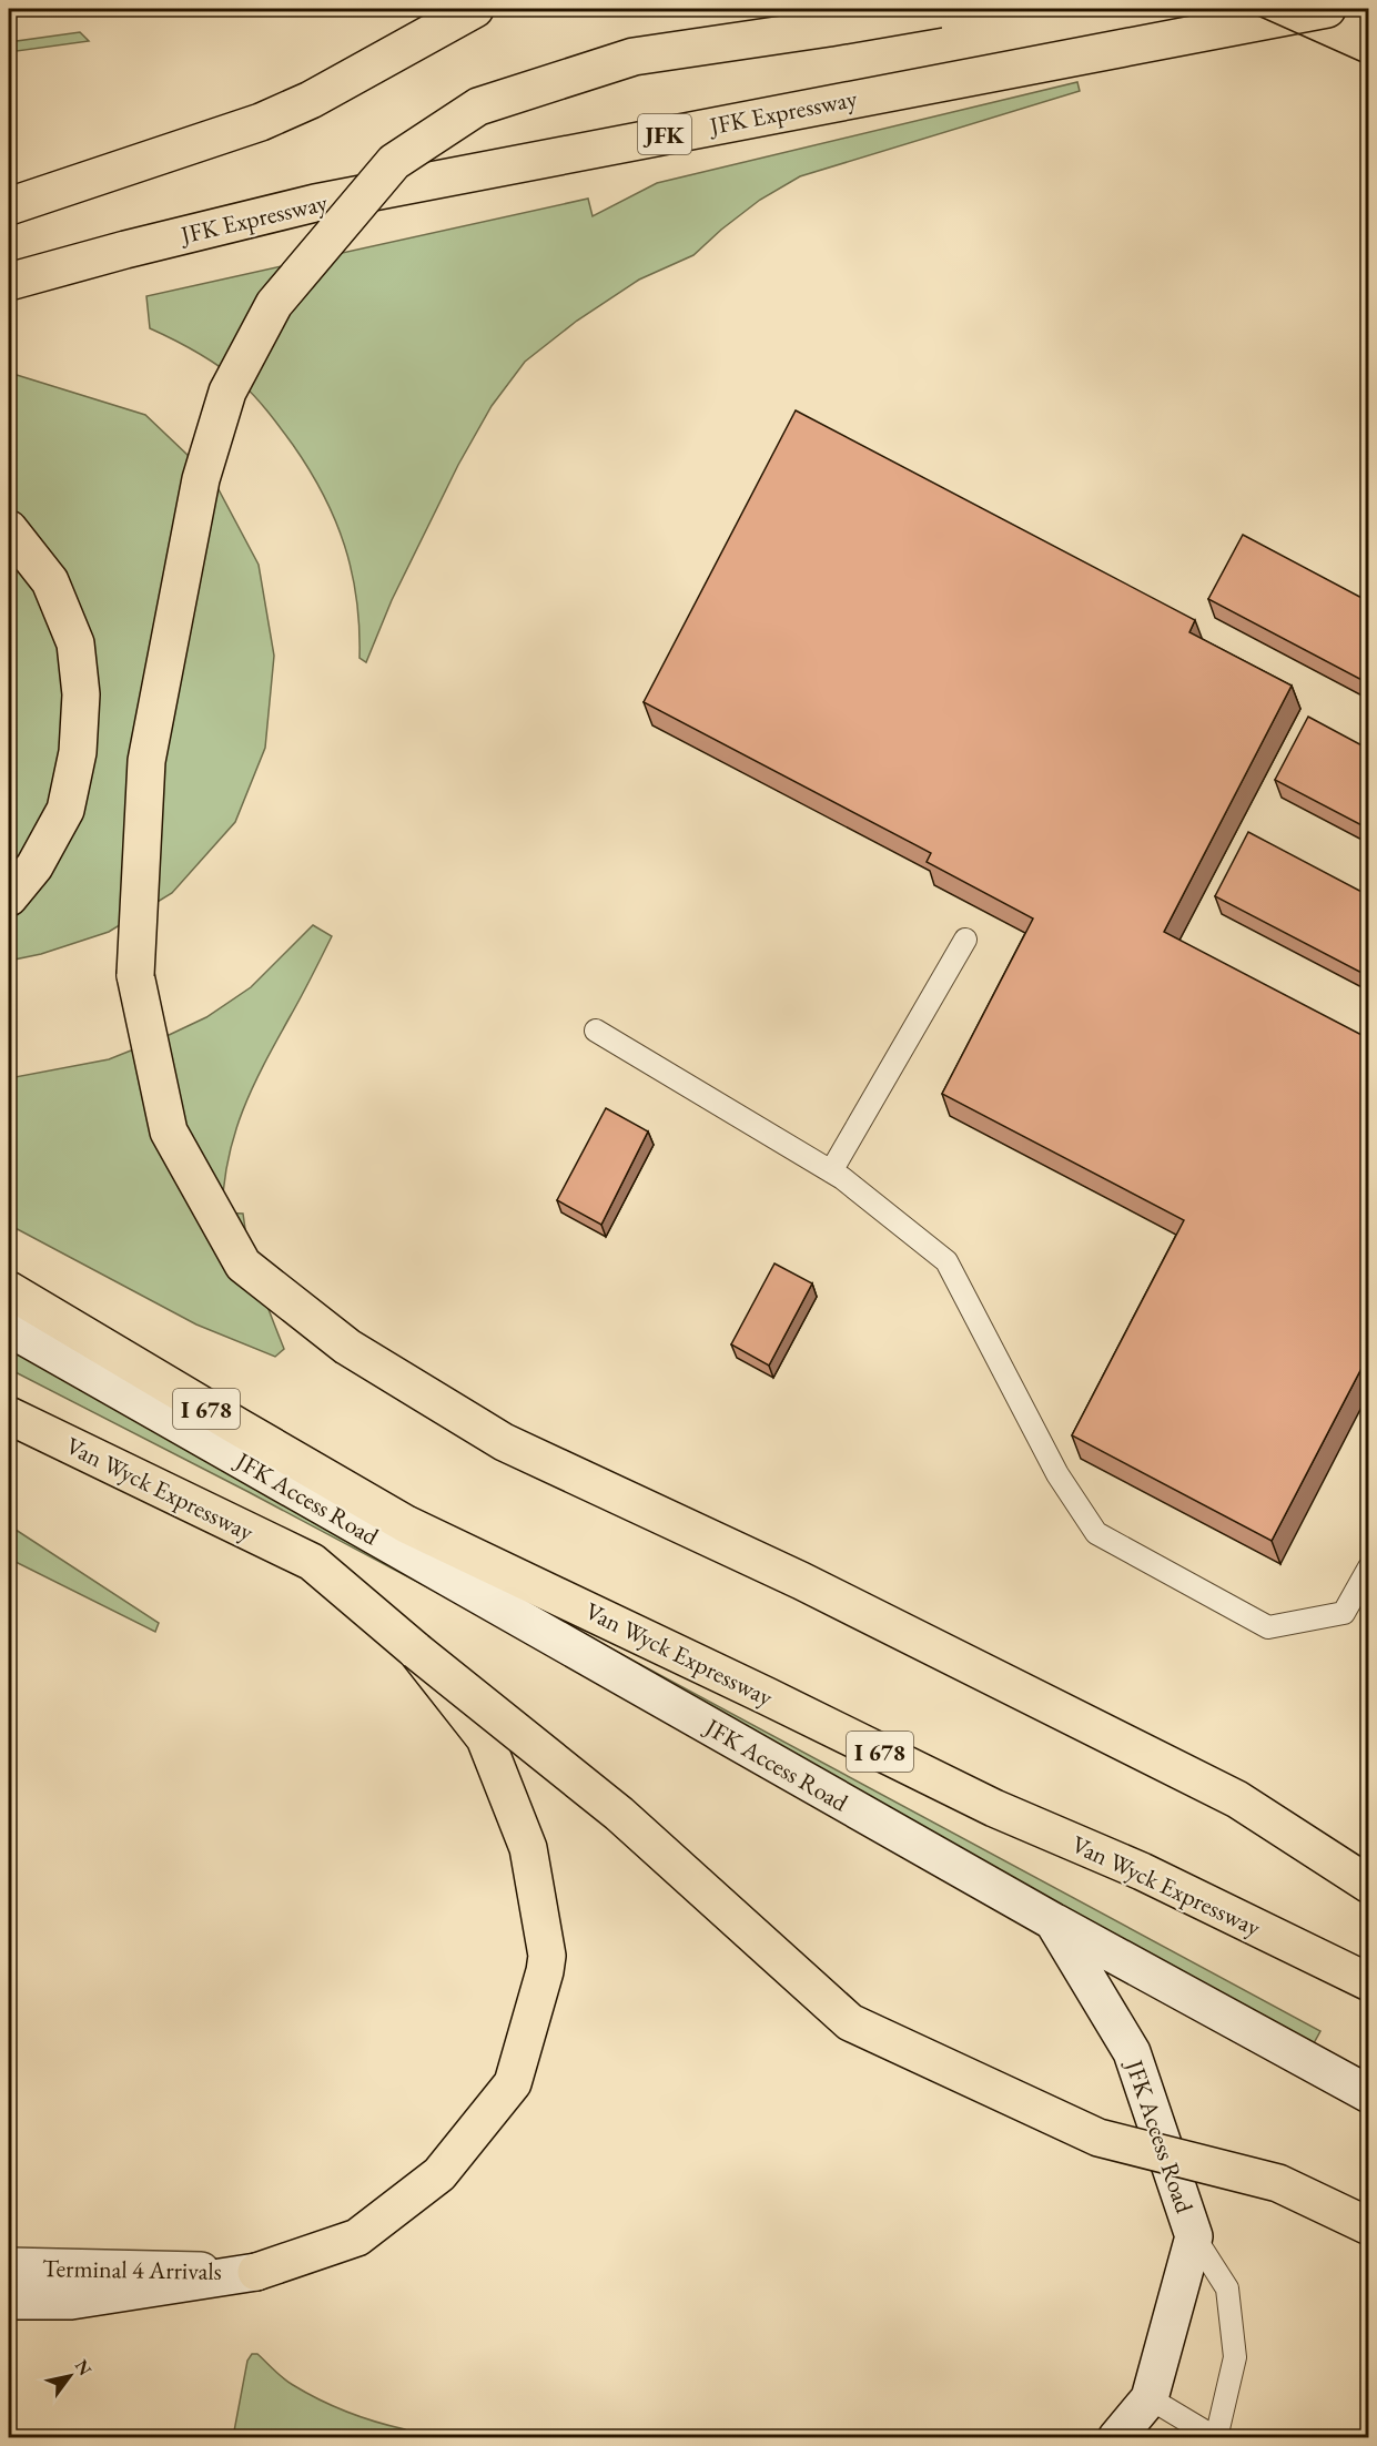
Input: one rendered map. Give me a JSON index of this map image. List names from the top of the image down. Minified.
{"streets":{"highway":["JFK Expressway","JFK","I 678","Van Wyck Expressway"],"street":["JFK Access Road","Terminal 4 Arrivals"]},"north":"top right"}
